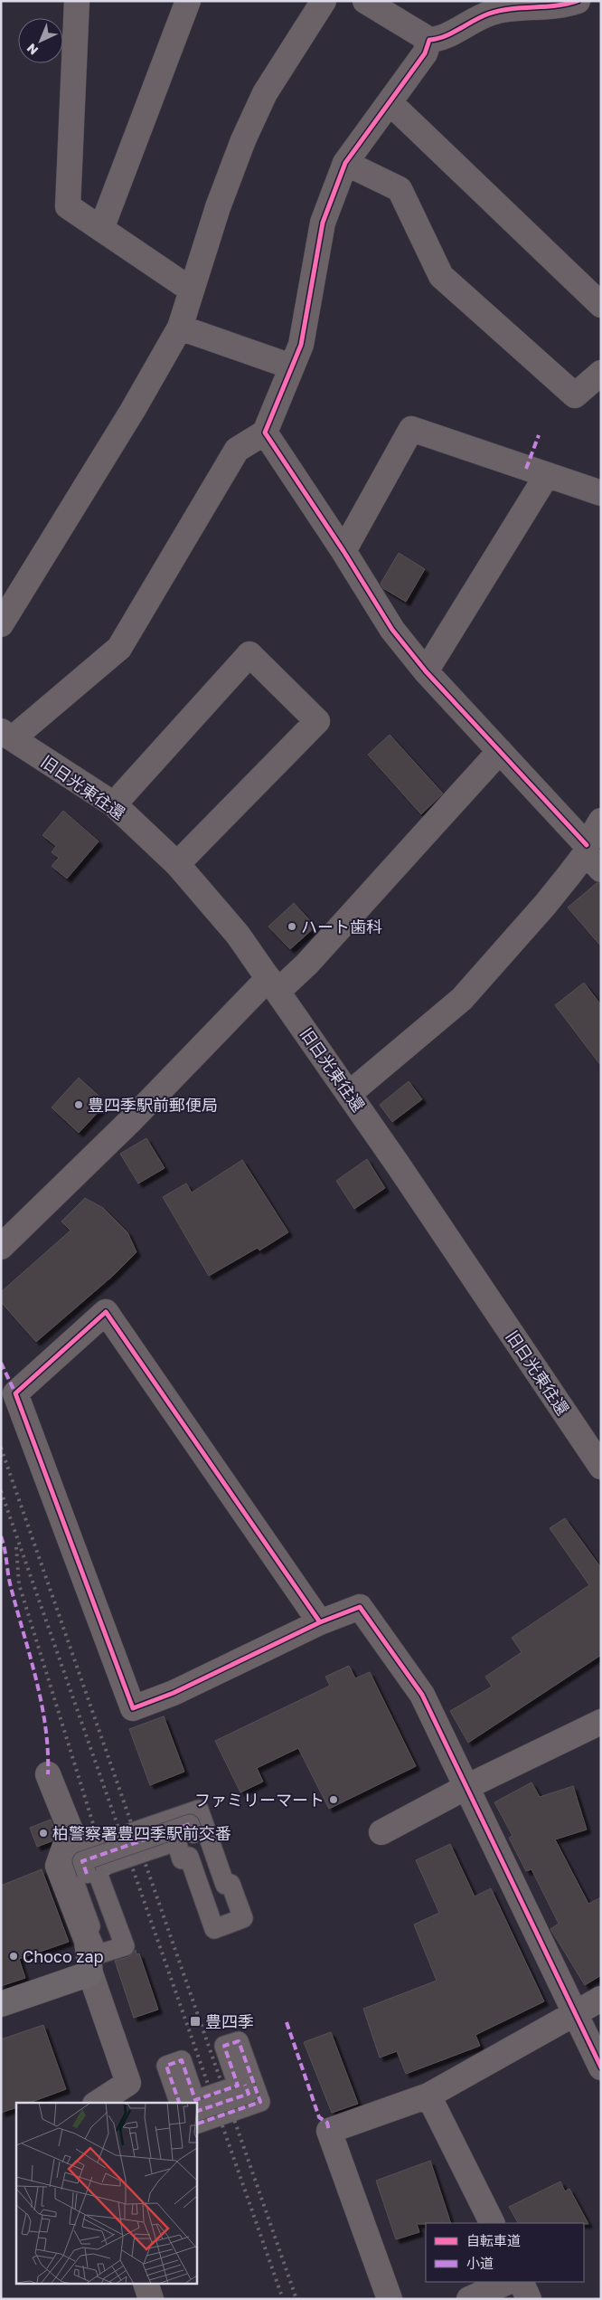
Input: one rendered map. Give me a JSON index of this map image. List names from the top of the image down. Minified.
{"streets":{"street":["旧日光東往還"]},"places":{"other":["ハート歯科","豊四季駅前郵便局","ファミリーマート","柏警察署豊四季駅前交番","Choco zap"],"transit":["豊四季"]},"legend":["自転車道","小道"],"north":"bottom left"}
